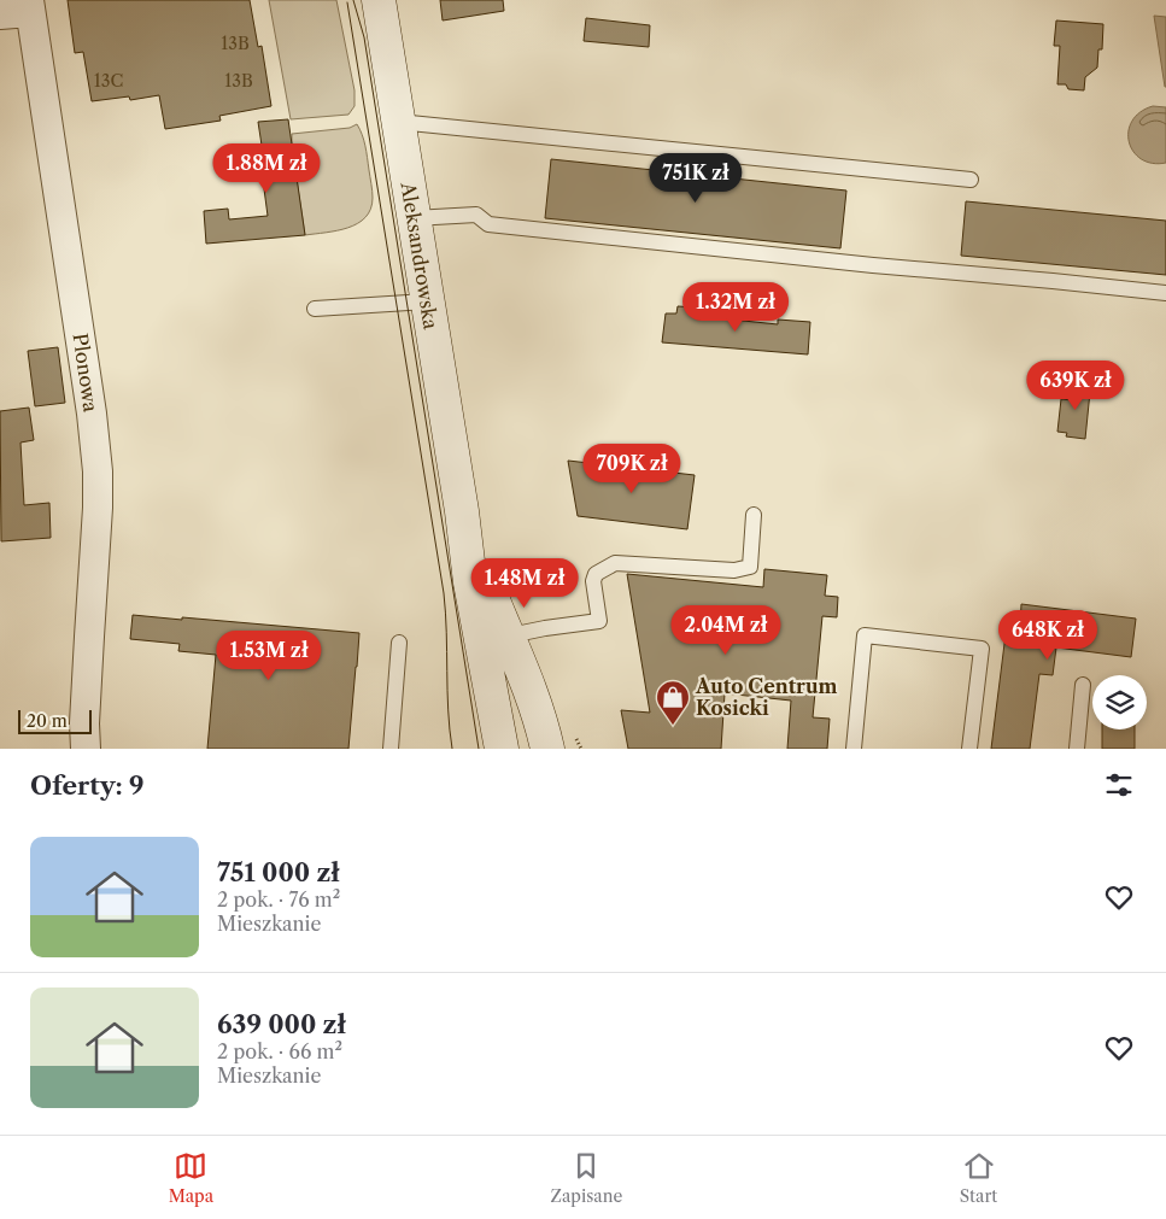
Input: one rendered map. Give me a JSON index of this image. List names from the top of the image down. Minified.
{"streets":{"main road":["Aleksandrowska"],"street":["Plonowa"]},"places":{"shop":["Auto Centrum Kosicki"]},"house_numbers":["13B","13C","13B"],"scale_bar":"20 m","page":{"price":["1.88M zł","751K zł","1.32M zł","639K zł","709K zł","1.48M zł","2.04M zł","648K zł","1.53M zł"],"scale":"20 m","heading":"Oferty: 9","list":[{"name":"751 000 zł","note":"2 pok. · 76 m² · Mieszkanie"},{"name":"639 000 zł","note":"2 pok. · 66 m² · Mieszkanie"}],"tabs":["Mapa","Zapisane","Start"]}}
